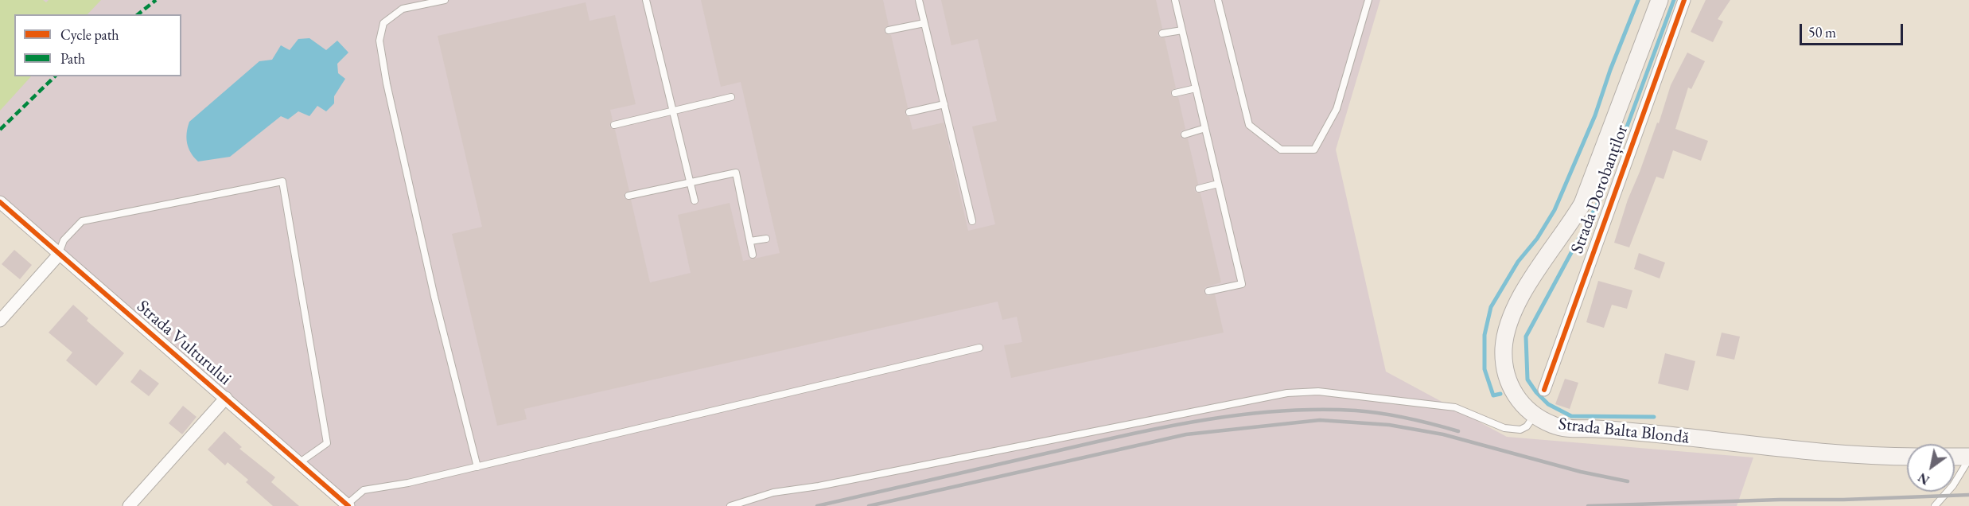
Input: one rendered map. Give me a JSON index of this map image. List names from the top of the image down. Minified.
{"streets":{"main road":["Strada Balta Blondă"],"street":["Strada Dorobanților","Strada Vulturului"]},"legend":["Cycle path","Path"],"scale_bar":"50 m","north":"bottom left"}
